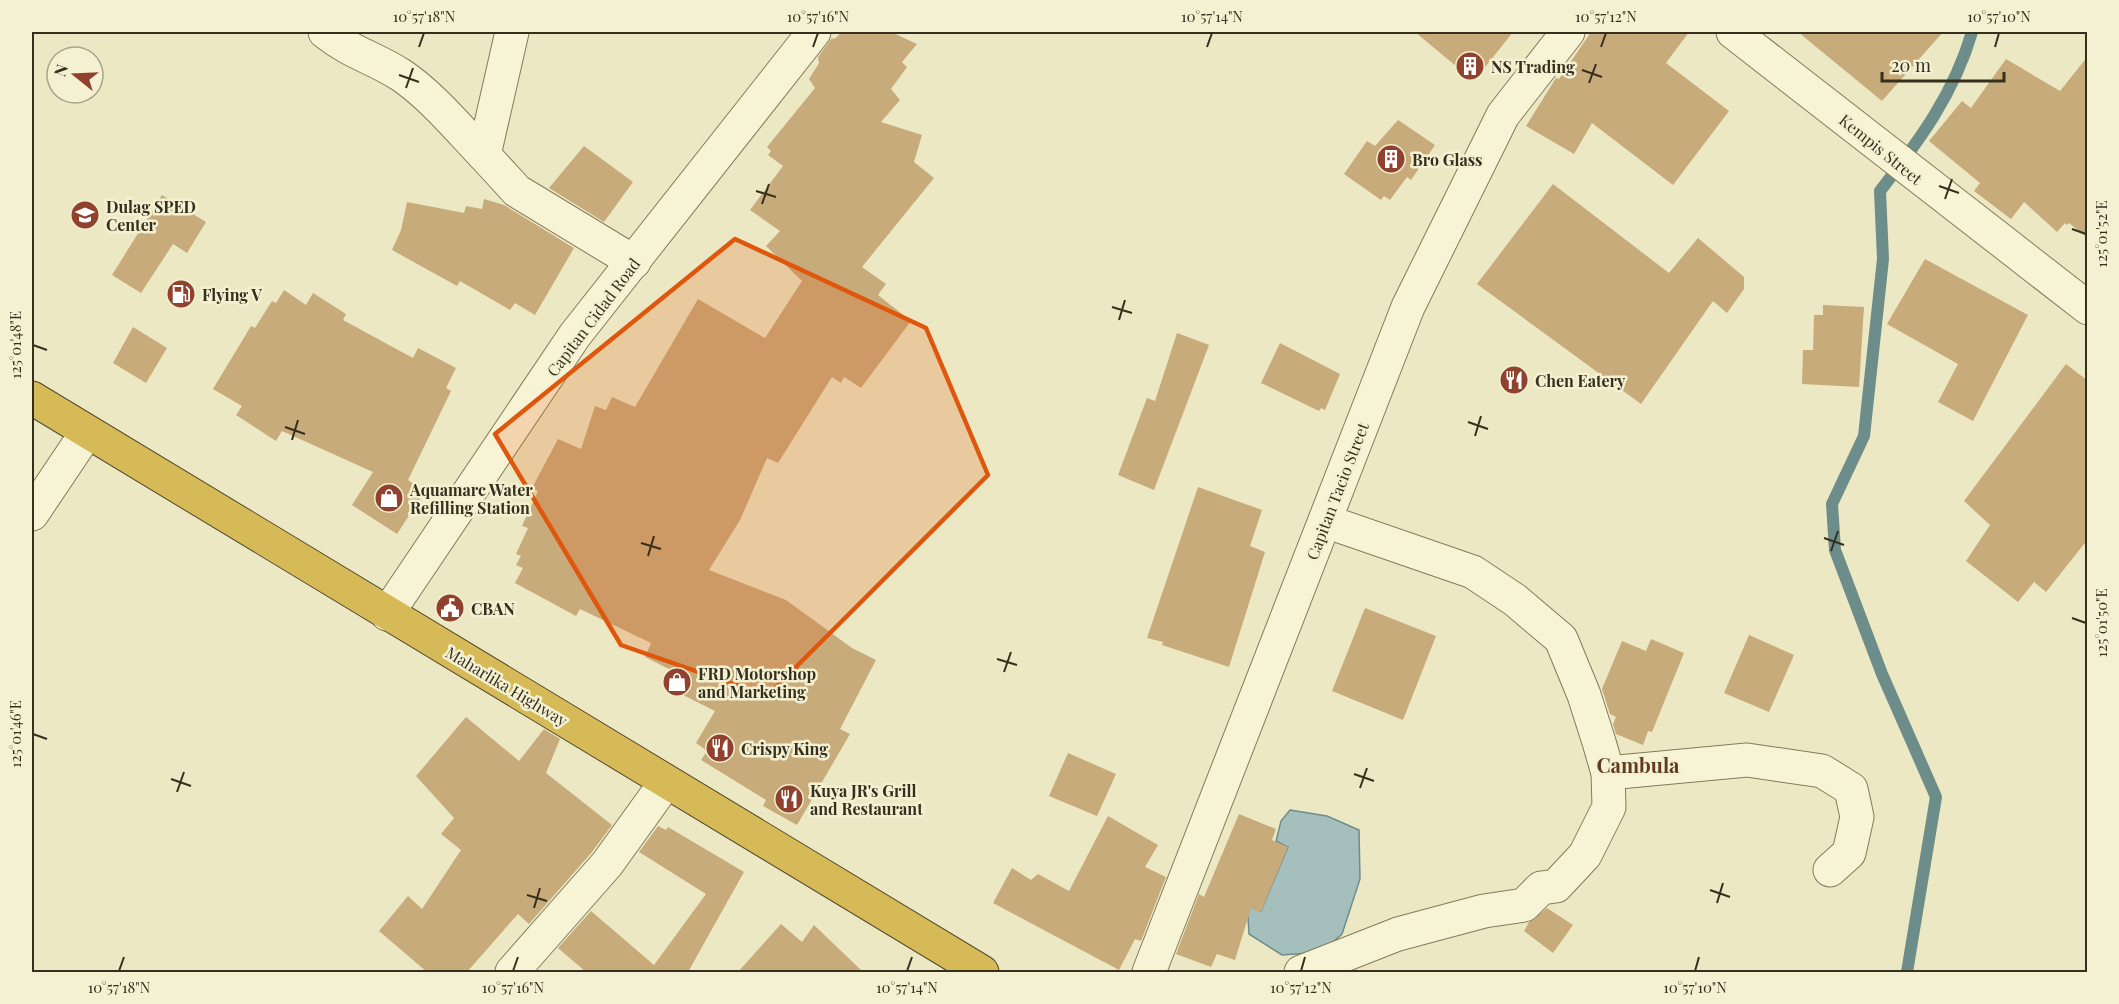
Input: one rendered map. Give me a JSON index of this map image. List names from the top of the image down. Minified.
{"streets":{"highway":["Maharlika Highway"],"street":["Kempis Street","Capitan Cidad Road","Capitan Tacio Street"]},"crossings":[["Capitan Cidad Road","Maharlika Highway"]],"districts":["Cambula"],"places":{"building":["NS Trading","Bro Glass"],"school or university":["Dulag SPED Center"],"fuel station":["Flying V"],"restaurant":["Chen Eatery","Crispy King","Kuya JR's Grill and Restaurant"],"shop":["Aquamarc Water Refilling Station","FRD Motorshop and Marketing"],"public building":["CBAN"]},"scale_bar":"20 m","north":"left","coordinates":["10°57'18\"N","10°57'16\"N","10°57'14\"N","10°57'12\"N","10°57'10\"N","125°01'52\"E","125°01'48\"E","125°01'50\"E","125°01'46\"E"]}
